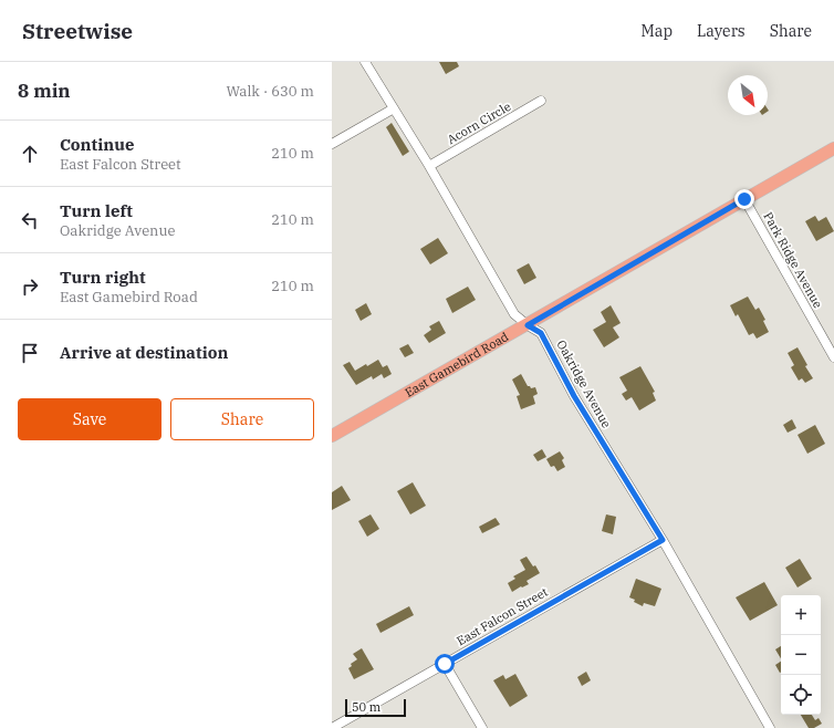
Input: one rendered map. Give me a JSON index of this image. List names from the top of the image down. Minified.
{"streets":{"main road":["East Gamebird Road"],"street":["Acorn Circle","Park Ridge Avenue","Oakridge Avenue","East Falcon Street"]},"crossings":[["Acorn Circle","Oakridge Avenue"],["Park Ridge Avenue","East Gamebird Road"],["East Gamebird Road","Oakridge Avenue"],["Oakridge Avenue","East Falcon Street"]],"scale_bar":"50 m","north":"bottom right","page":{"header":"Streetwise","nav":["Map","Layers","Share"],"heading":["8 min","Walk · 630 m"],"list":[["Continue","East Falcon Street","210 m"],["Turn left","Oakridge Avenue","210 m"],["Turn right","East Gamebird Road","210 m"],"Arrive at destination"],"buttons":["Save","Share"],"map_buttons":["+","−"],"scale":"50 m"}}
